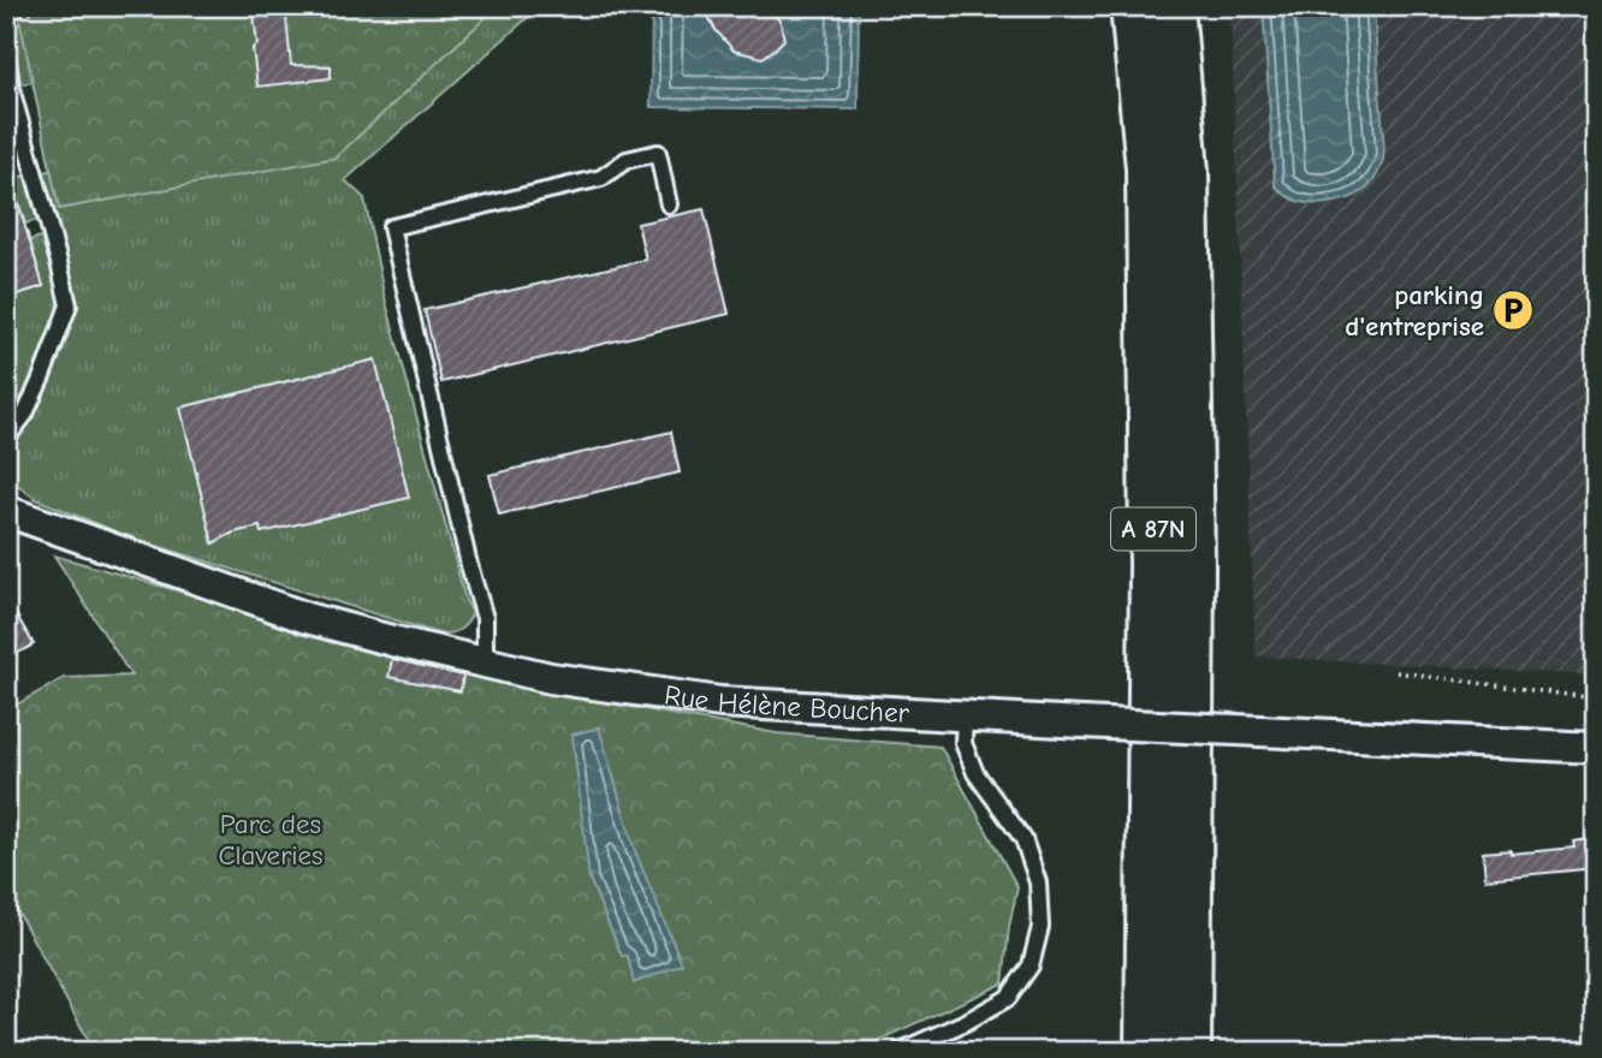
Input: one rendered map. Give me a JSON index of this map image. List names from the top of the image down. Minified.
{"streets":{"highway":["A 87N"],"street":["Rue Hélène Boucher"]},"parks":["Parc des Claveries"],"places":{"parking":["parking d'entreprise"]}}
